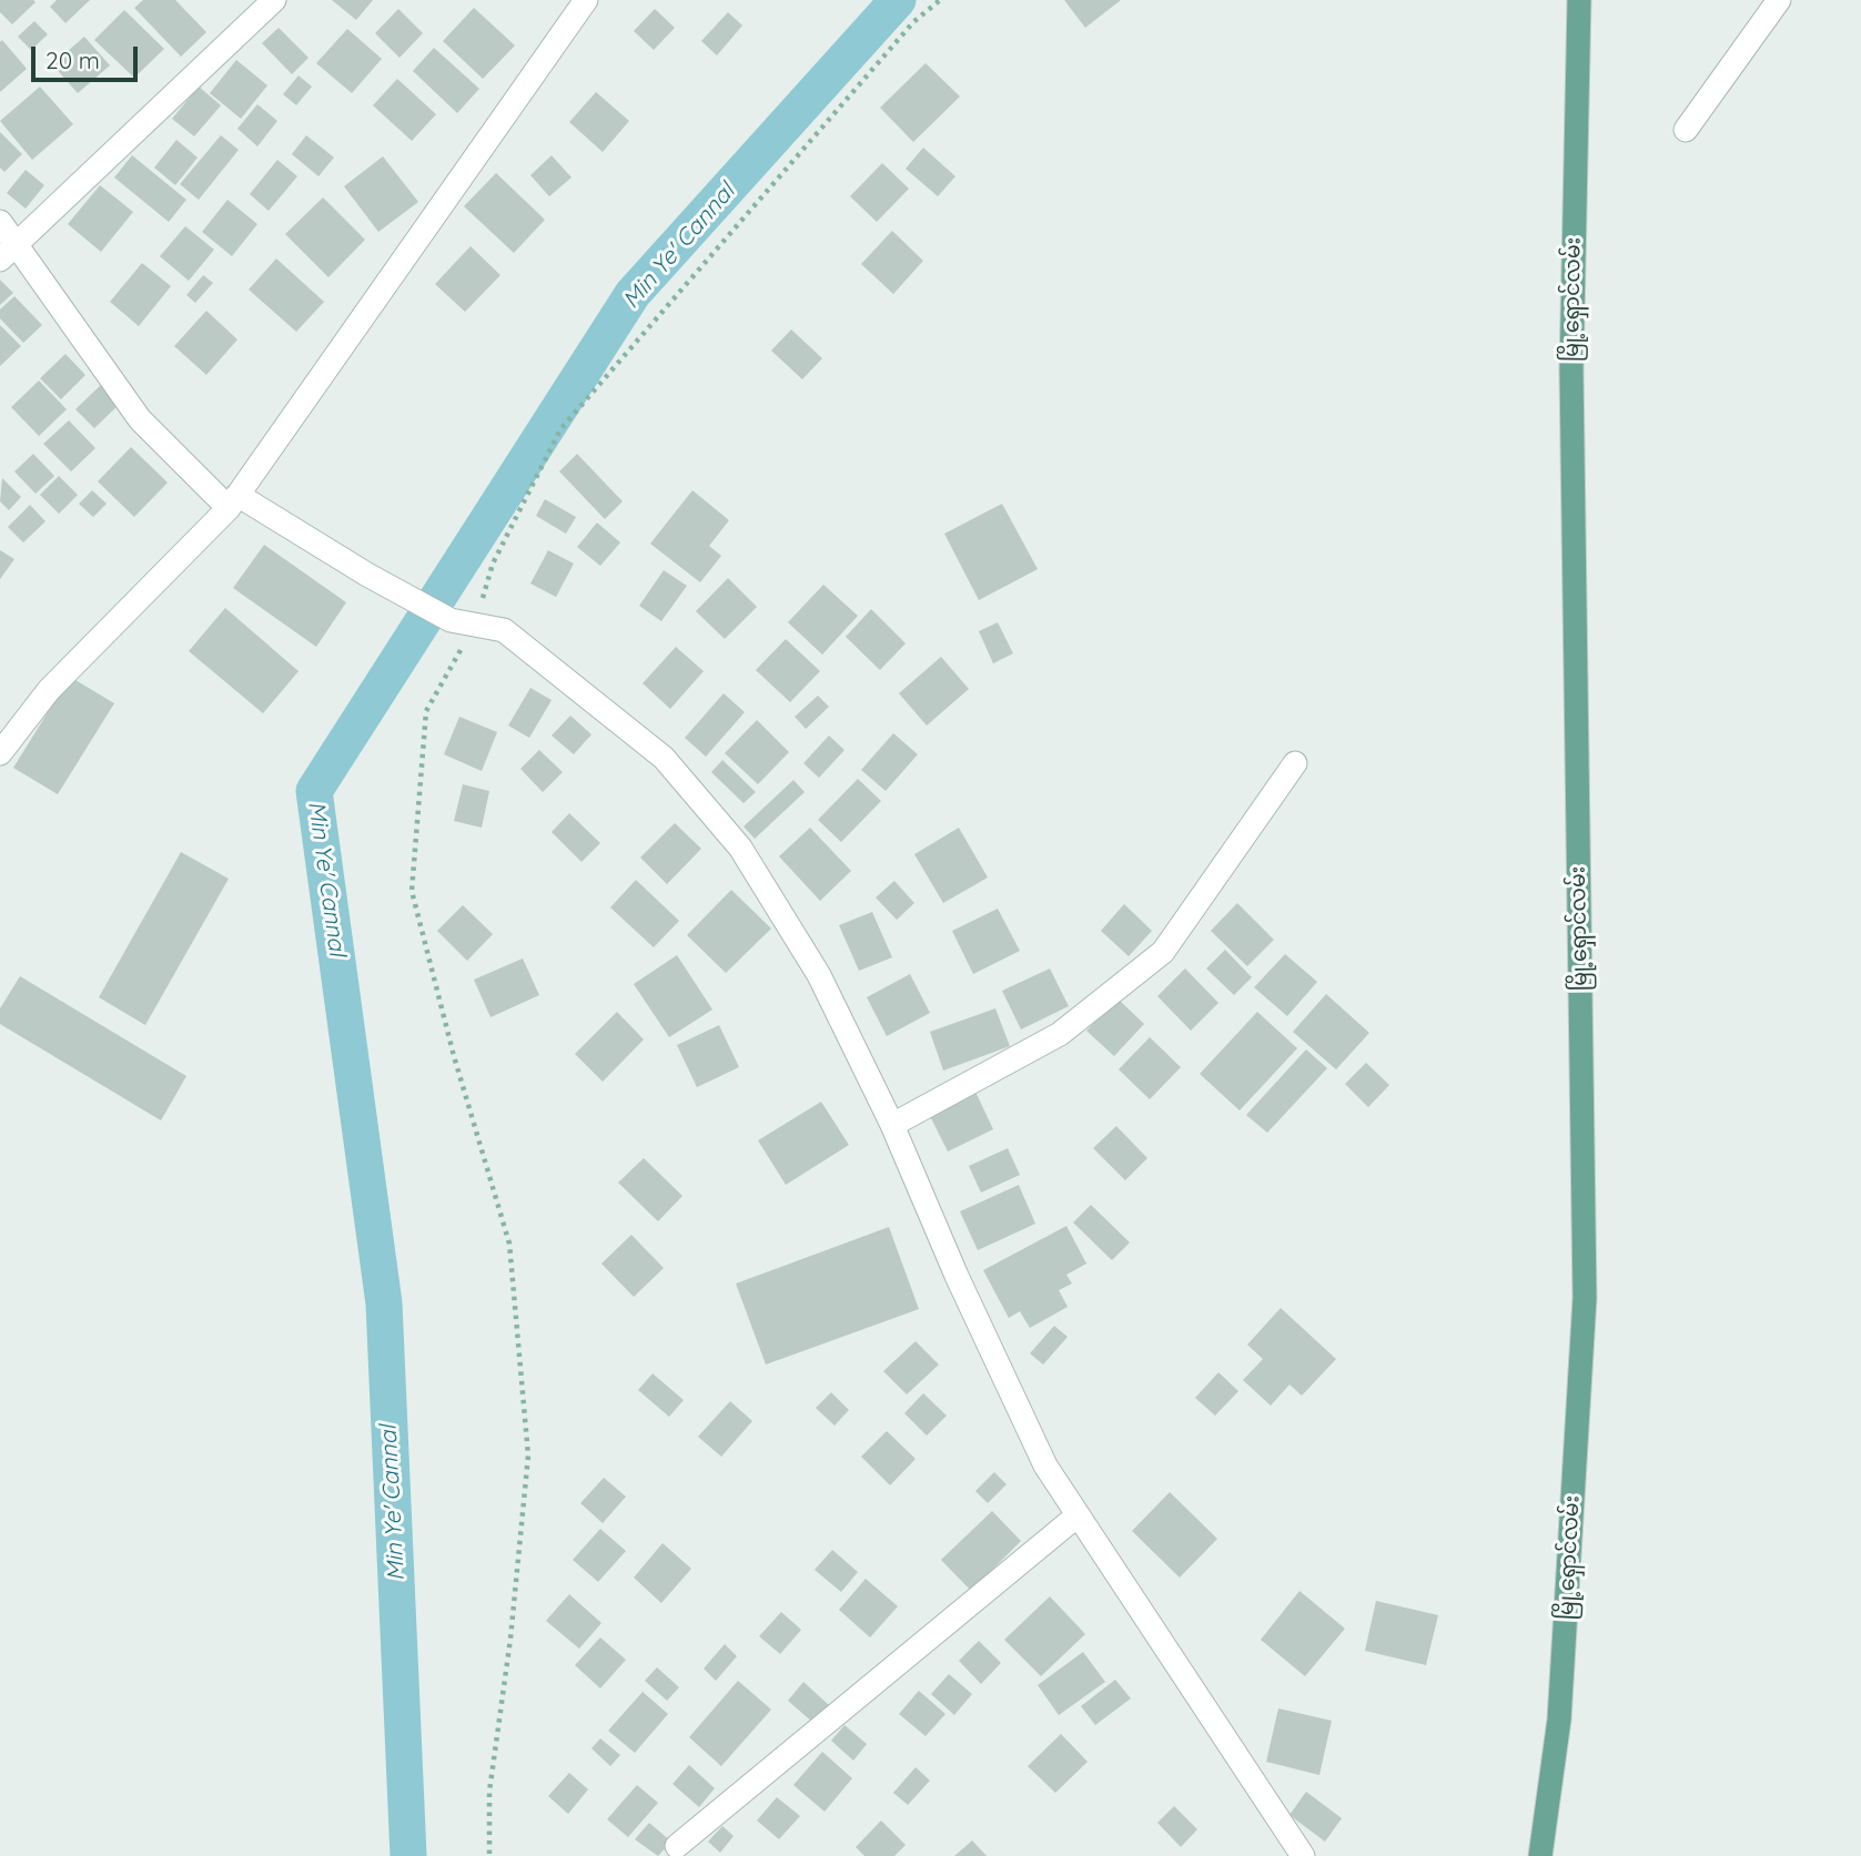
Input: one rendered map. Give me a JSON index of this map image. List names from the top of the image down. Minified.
{"streets":{"main road":["မြို့ရှောင်လမ်း"]},"water":["Min Ye' Cannal"],"scale_bar":"20 m"}
